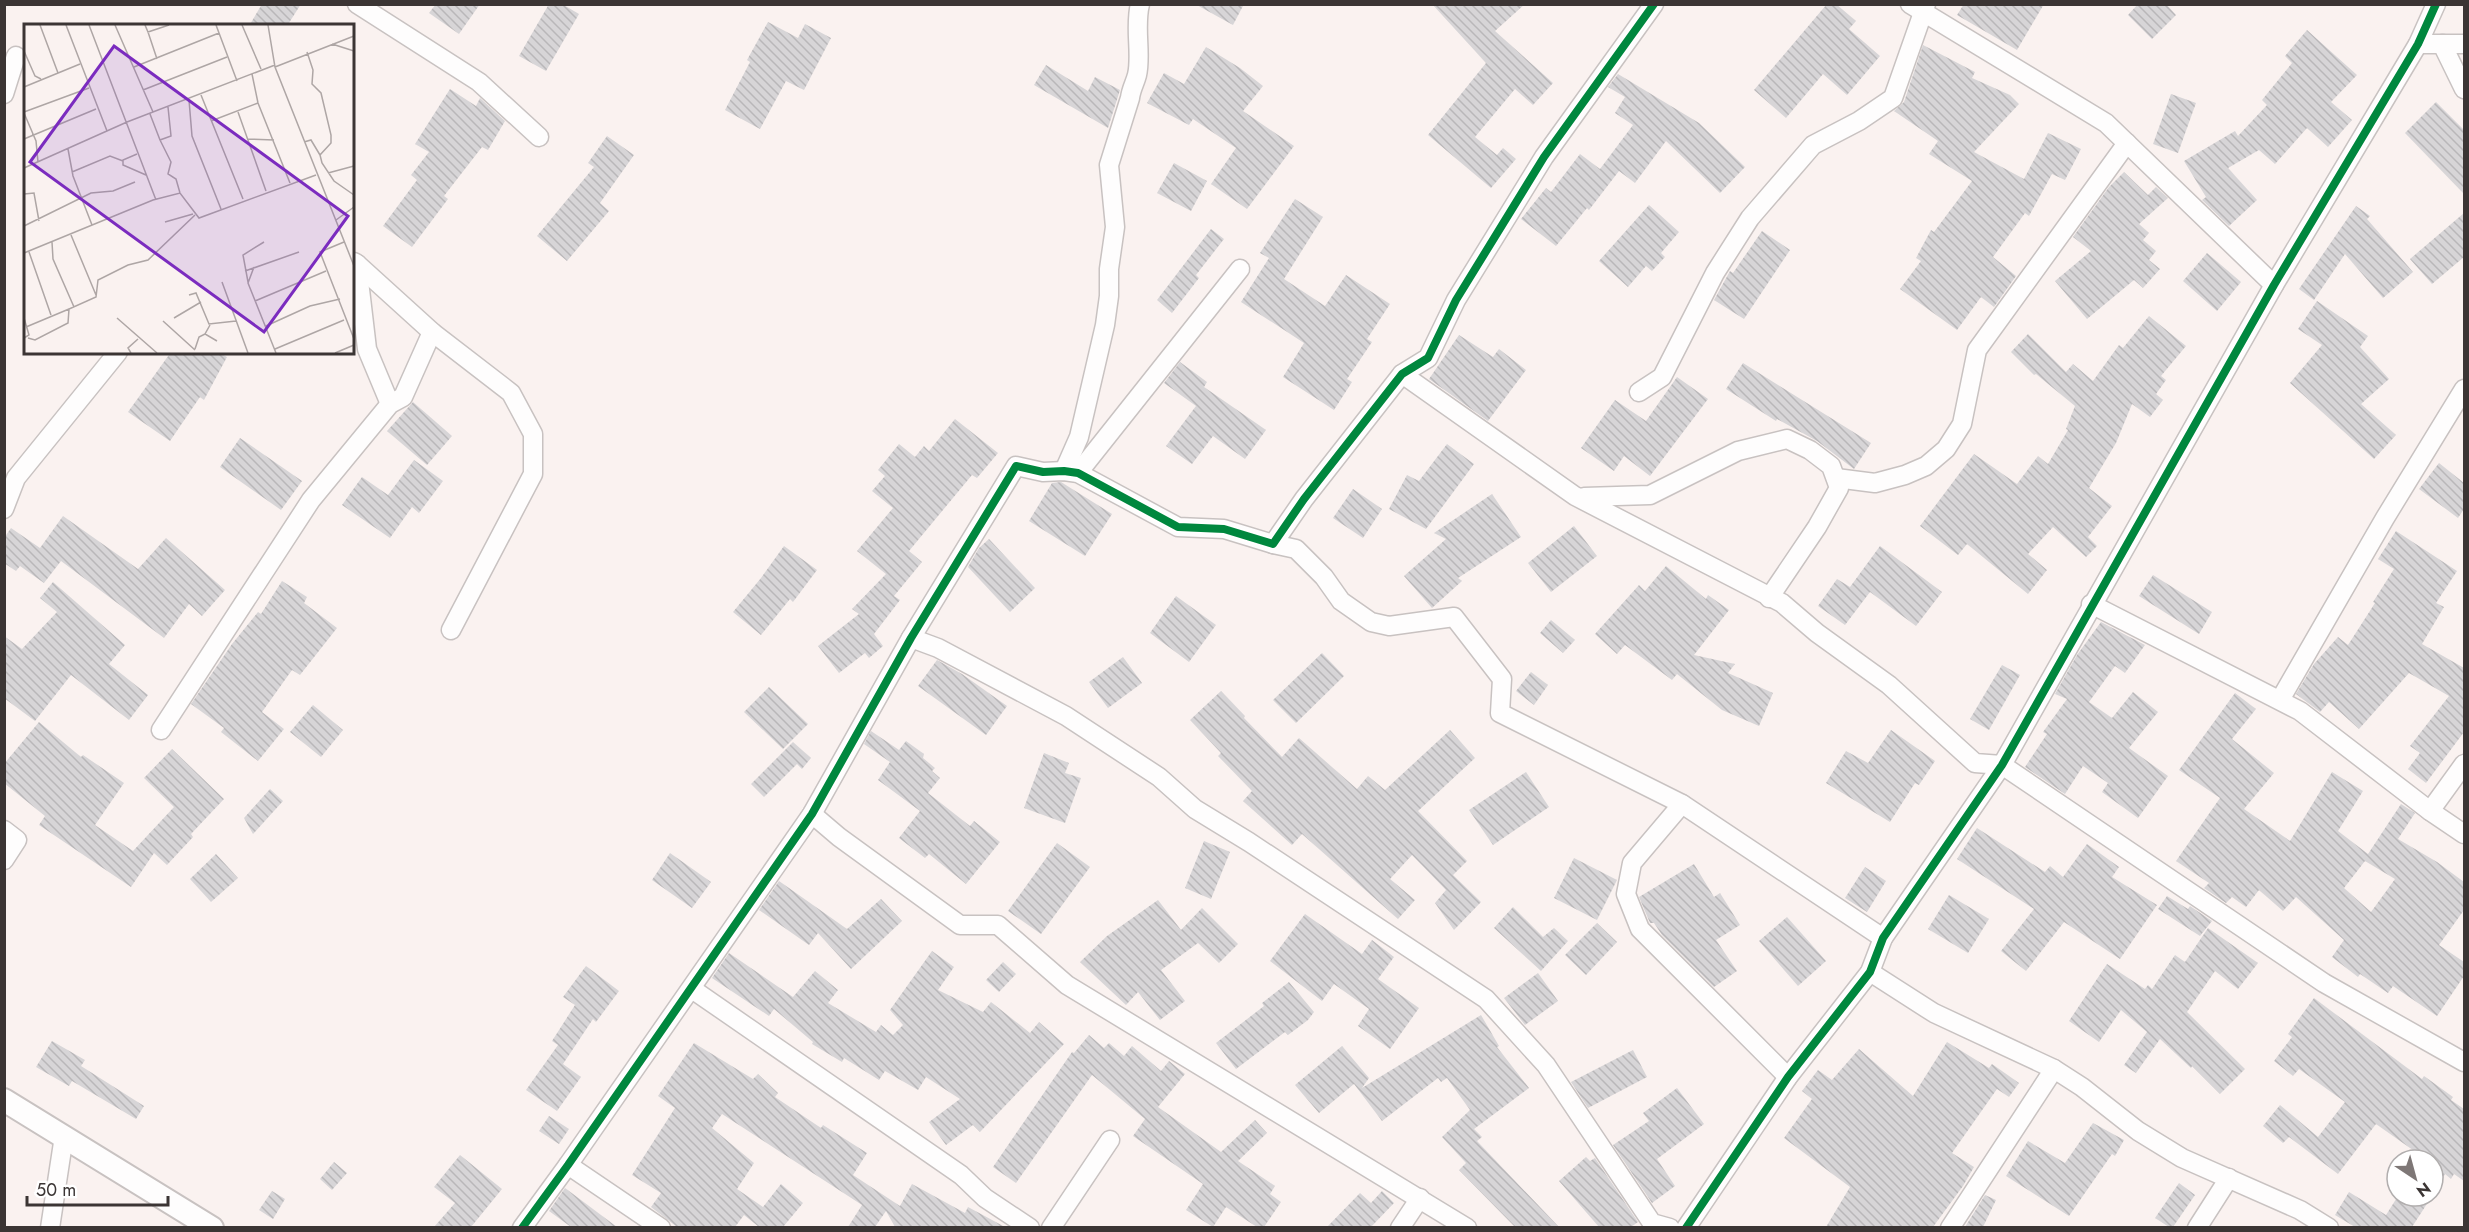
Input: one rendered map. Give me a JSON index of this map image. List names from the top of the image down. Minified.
{"scale_bar":"50 m","north":"bottom right"}
